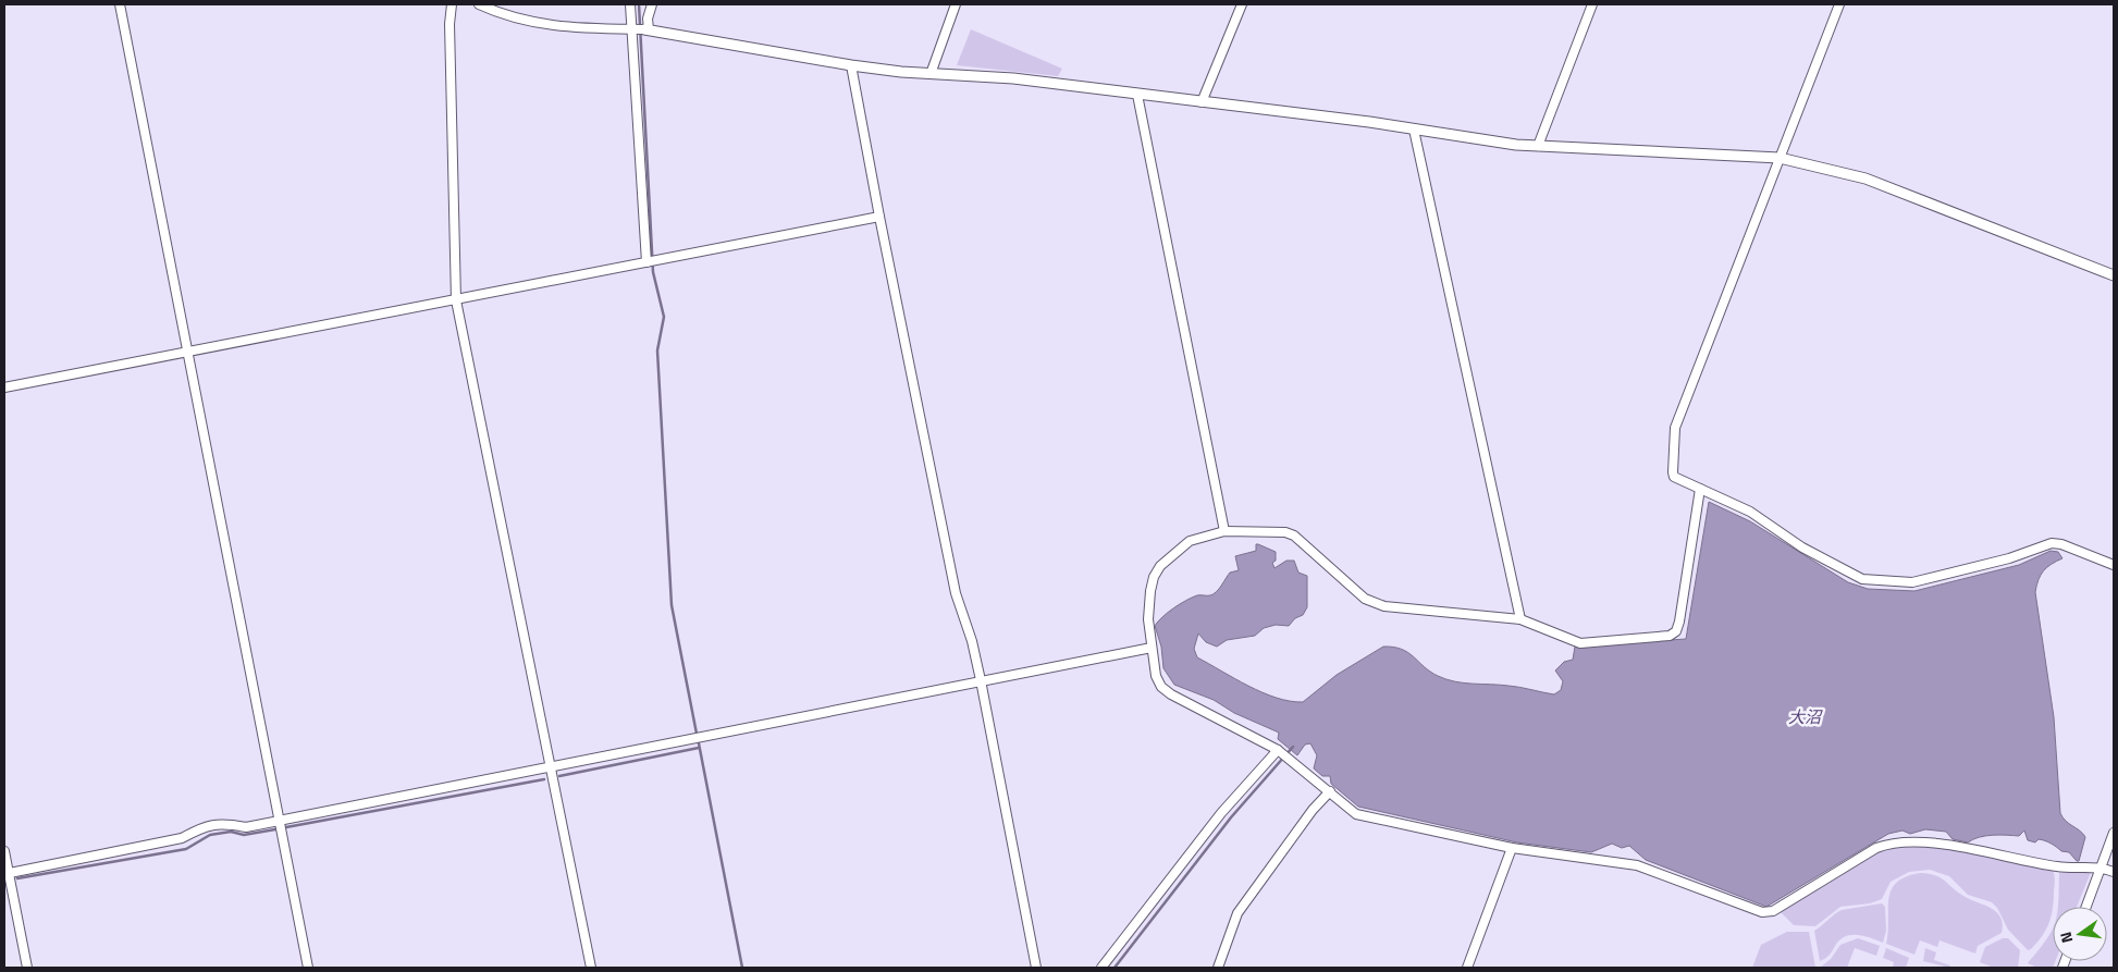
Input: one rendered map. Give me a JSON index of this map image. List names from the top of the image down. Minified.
{"water":["大沼"],"north":"left"}
